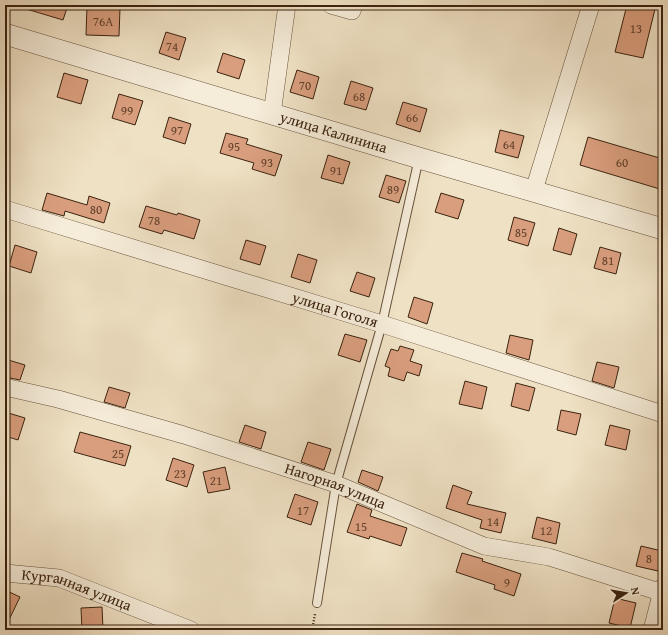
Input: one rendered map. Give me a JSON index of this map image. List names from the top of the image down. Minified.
{"streets":{"street":["улица Калинина","улица Гоголя","Нагорная улица","Курганная улица"]},"house_numbers":["76А","13","74","70","68","99","66","97","64","95","93","60","91","89","80","78","85","81","25","23","21","17","14","15","12","8","9"],"north":"right"}
